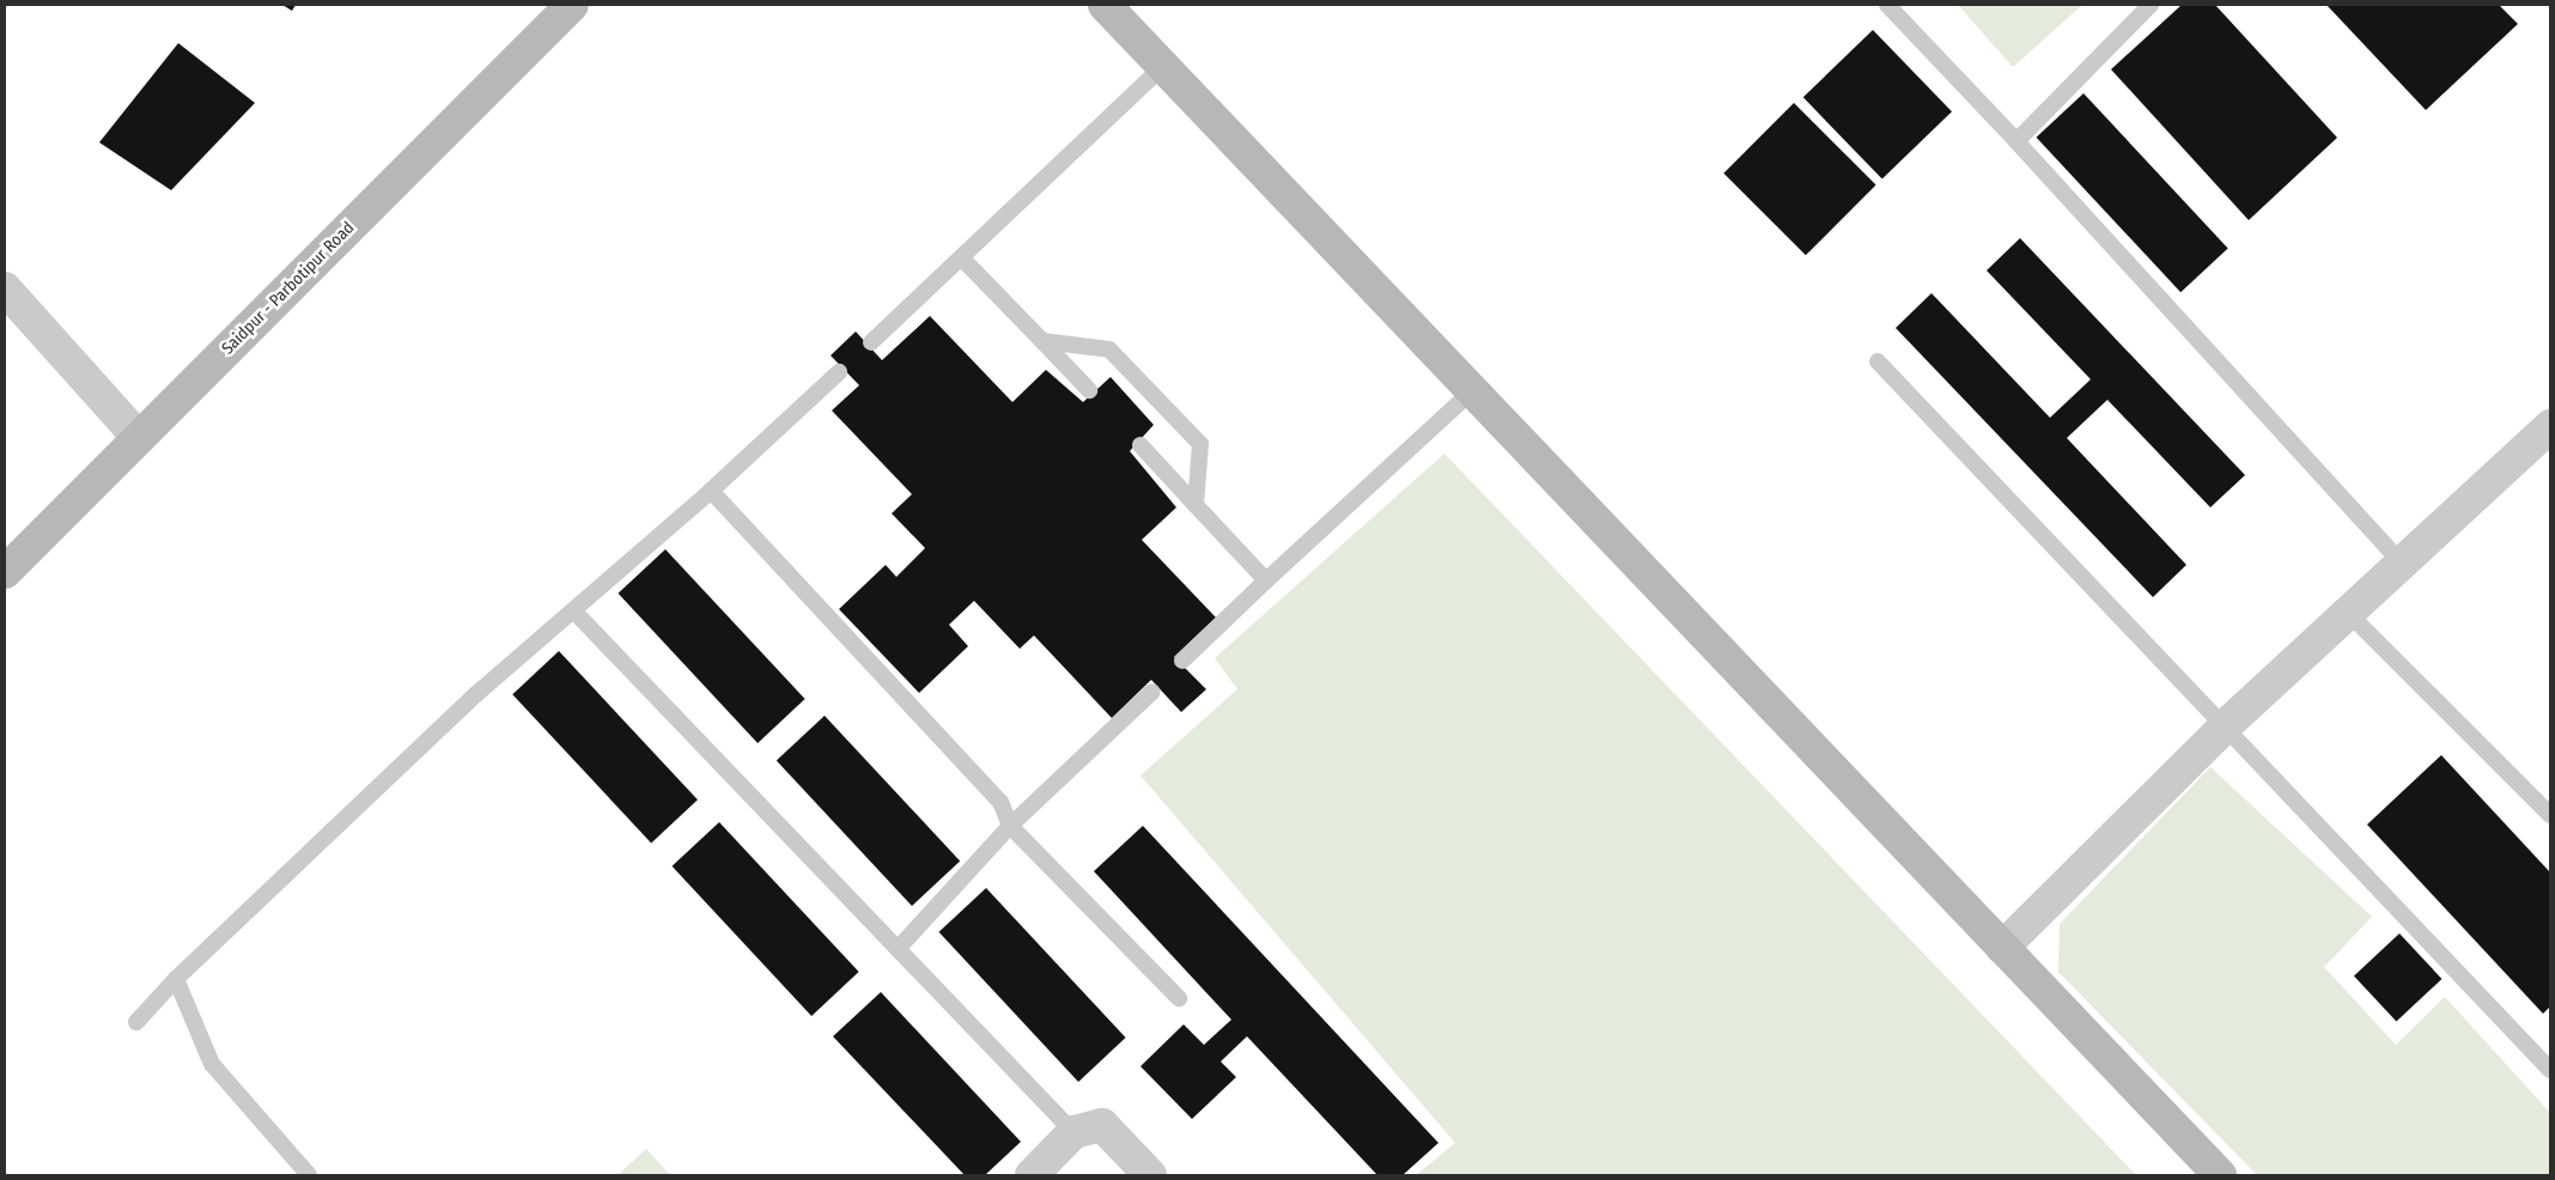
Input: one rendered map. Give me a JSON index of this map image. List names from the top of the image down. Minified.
{"streets":{"street":["Saidpur - Parbotipur Road"]}}
